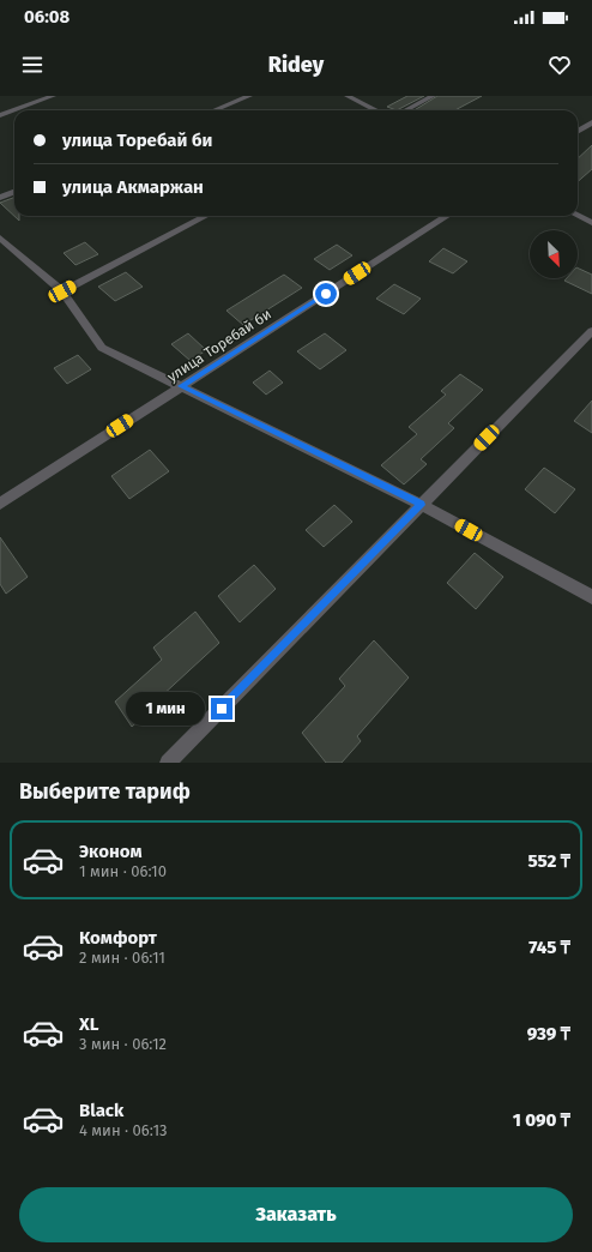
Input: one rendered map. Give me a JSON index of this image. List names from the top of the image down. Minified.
{"streets":{"street":["улица Торебай би"]},"north":"bottom right","page":{"status":"06:08","header":"Ridey","banner":["улица Торебай би","улица Акмаржан"],"bubble":"1 мин","heading":"Выберите тариф","list":[{"name":"Эконом","note":"1 мин · 06:10","value":"552 ₸"},{"name":"Комфорт","note":"2 мин · 06:11","value":"745 ₸"},{"name":"XL","note":"3 мин · 06:12","value":"939 ₸"},{"name":"Black","note":"4 мин · 06:13","value":"1 090 ₸"}],"buttons":"Заказать"}}
